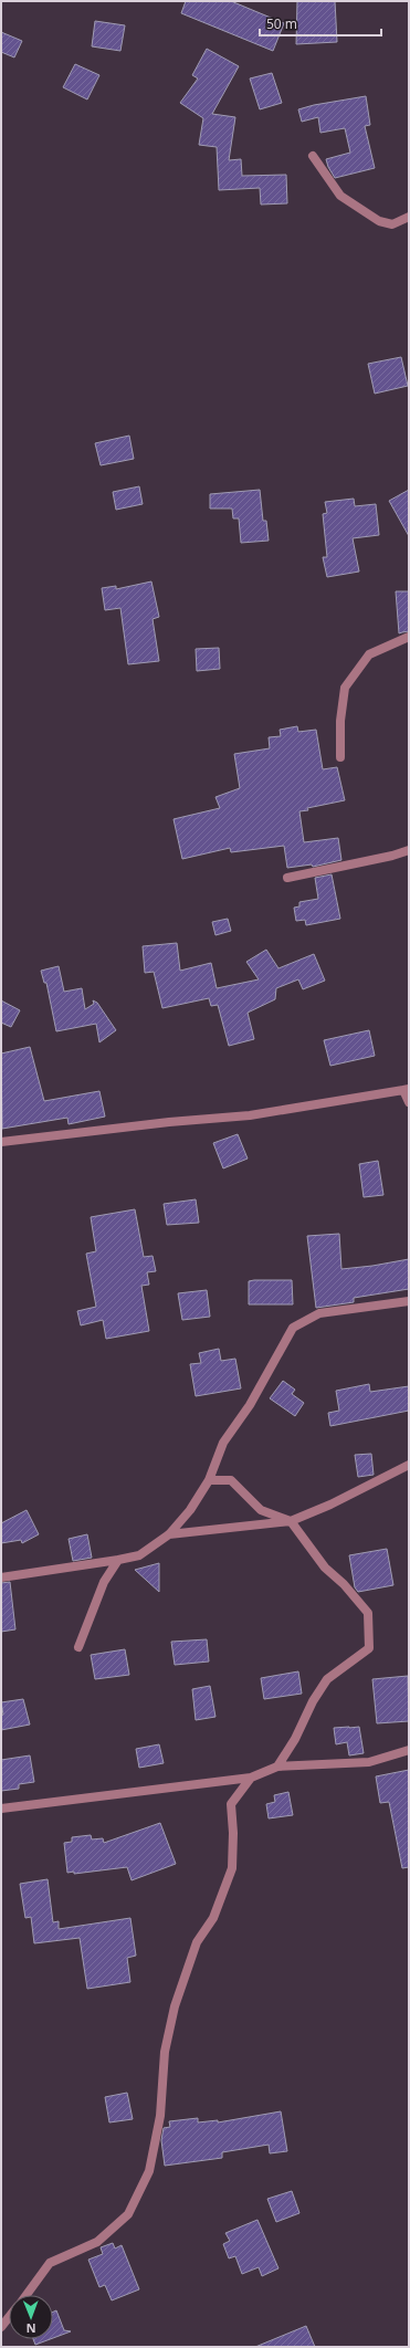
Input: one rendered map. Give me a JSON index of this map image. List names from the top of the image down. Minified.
{"scale_bar":"50 m","north":"bottom"}
